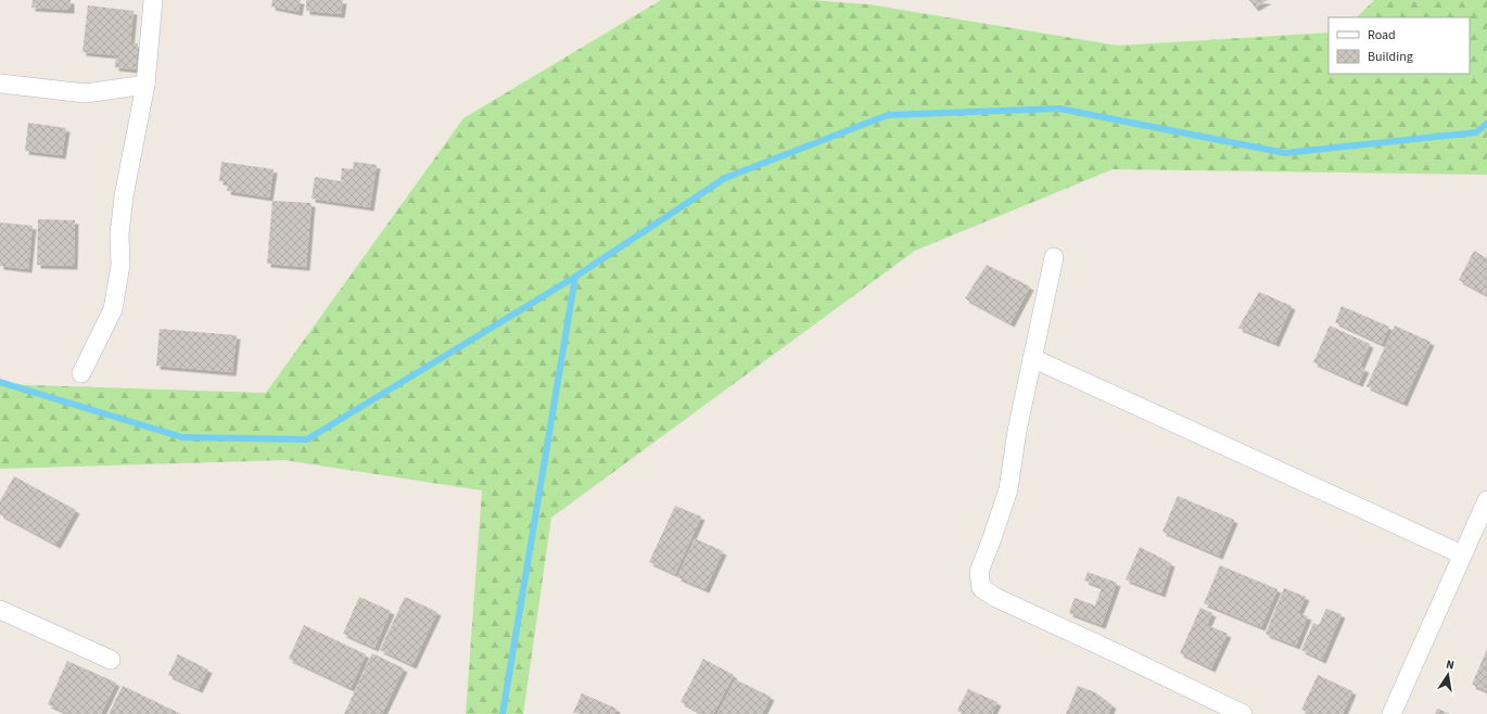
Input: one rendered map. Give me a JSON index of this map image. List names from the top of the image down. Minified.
{"legend":["Road","Building"],"north":"top"}
